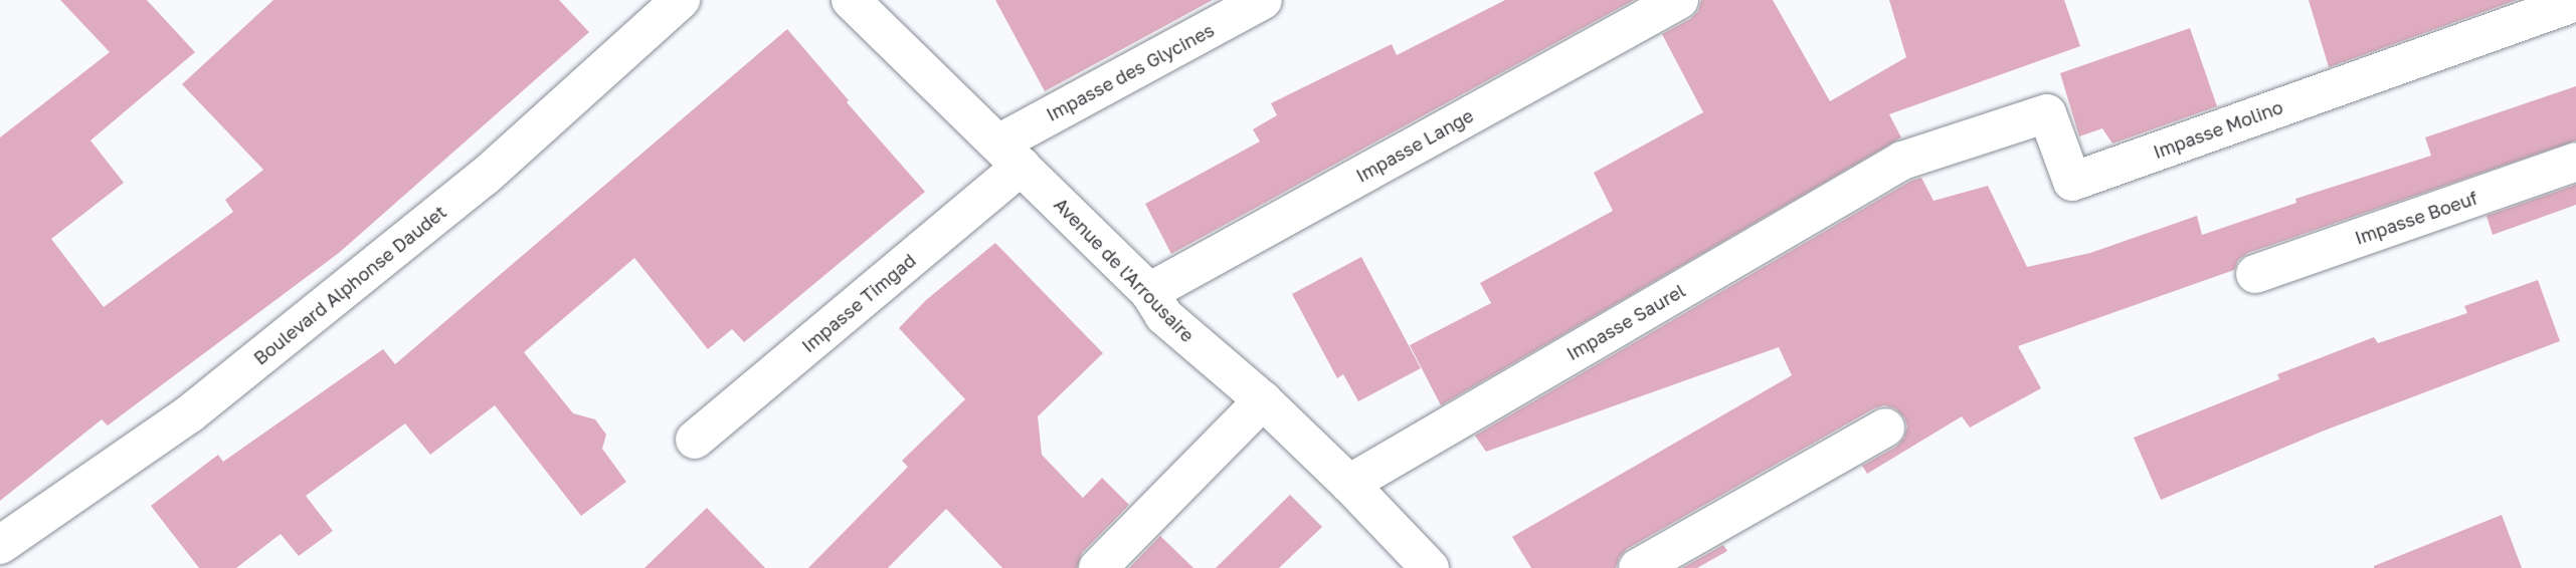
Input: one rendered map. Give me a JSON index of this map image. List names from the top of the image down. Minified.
{"streets":{"street":["Impasse des Glycines","Impasse Molino","Impasse Lange","Impasse Boeuf","Avenue de l'Arrousaire","Boulevard Alphonse Daudet","Impasse Timgad","Impasse Saurel"]},"crossings":[["Impasse des Glycines","Avenue de l'Arrousaire"],["Impasse des Glycines","Impasse Timgad"],["Impasse Molino","Impasse Saurel"],["Impasse Lange","Avenue de l'Arrousaire"],["Avenue de l'Arrousaire","Impasse Timgad"],["Avenue de l'Arrousaire","Impasse Saurel"]]}
